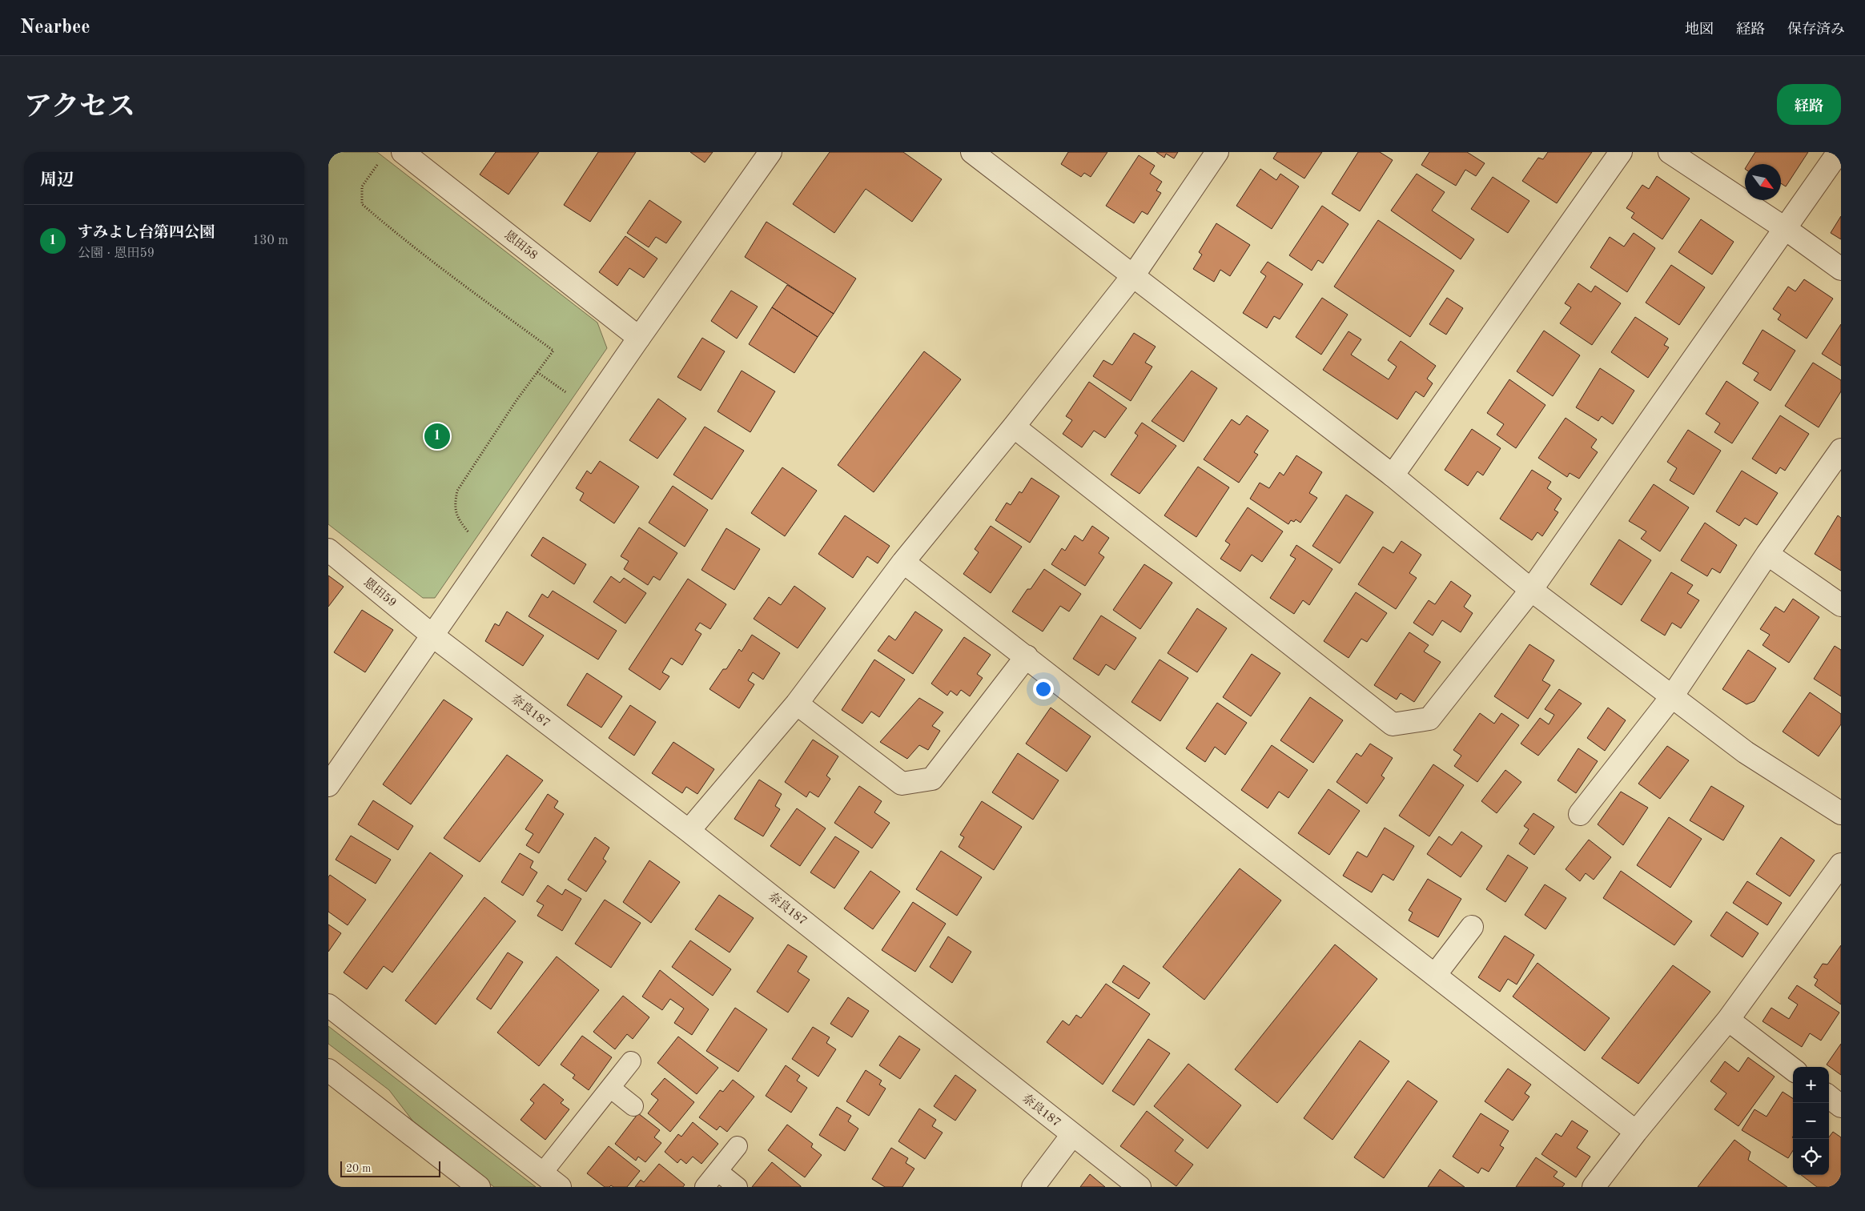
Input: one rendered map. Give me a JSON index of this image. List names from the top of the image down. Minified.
{"streets":{"street":["恩田58","恩田59","奈良187"]},"crossings":[["恩田59","奈良187"]],"scale_bar":"20 m","north":"bottom right","page":{"header":"Nearbee","nav":["地図","経路","保存済み"],"title":"アクセス","buttons":"経路","heading":"周辺","list":[{"mark":"1","name":"すみよし台第四公園","note":"公園 · 恩田59","value":"130 m"}],"pins":"1","map_buttons":["+","−"],"scale":"20 m"}}
